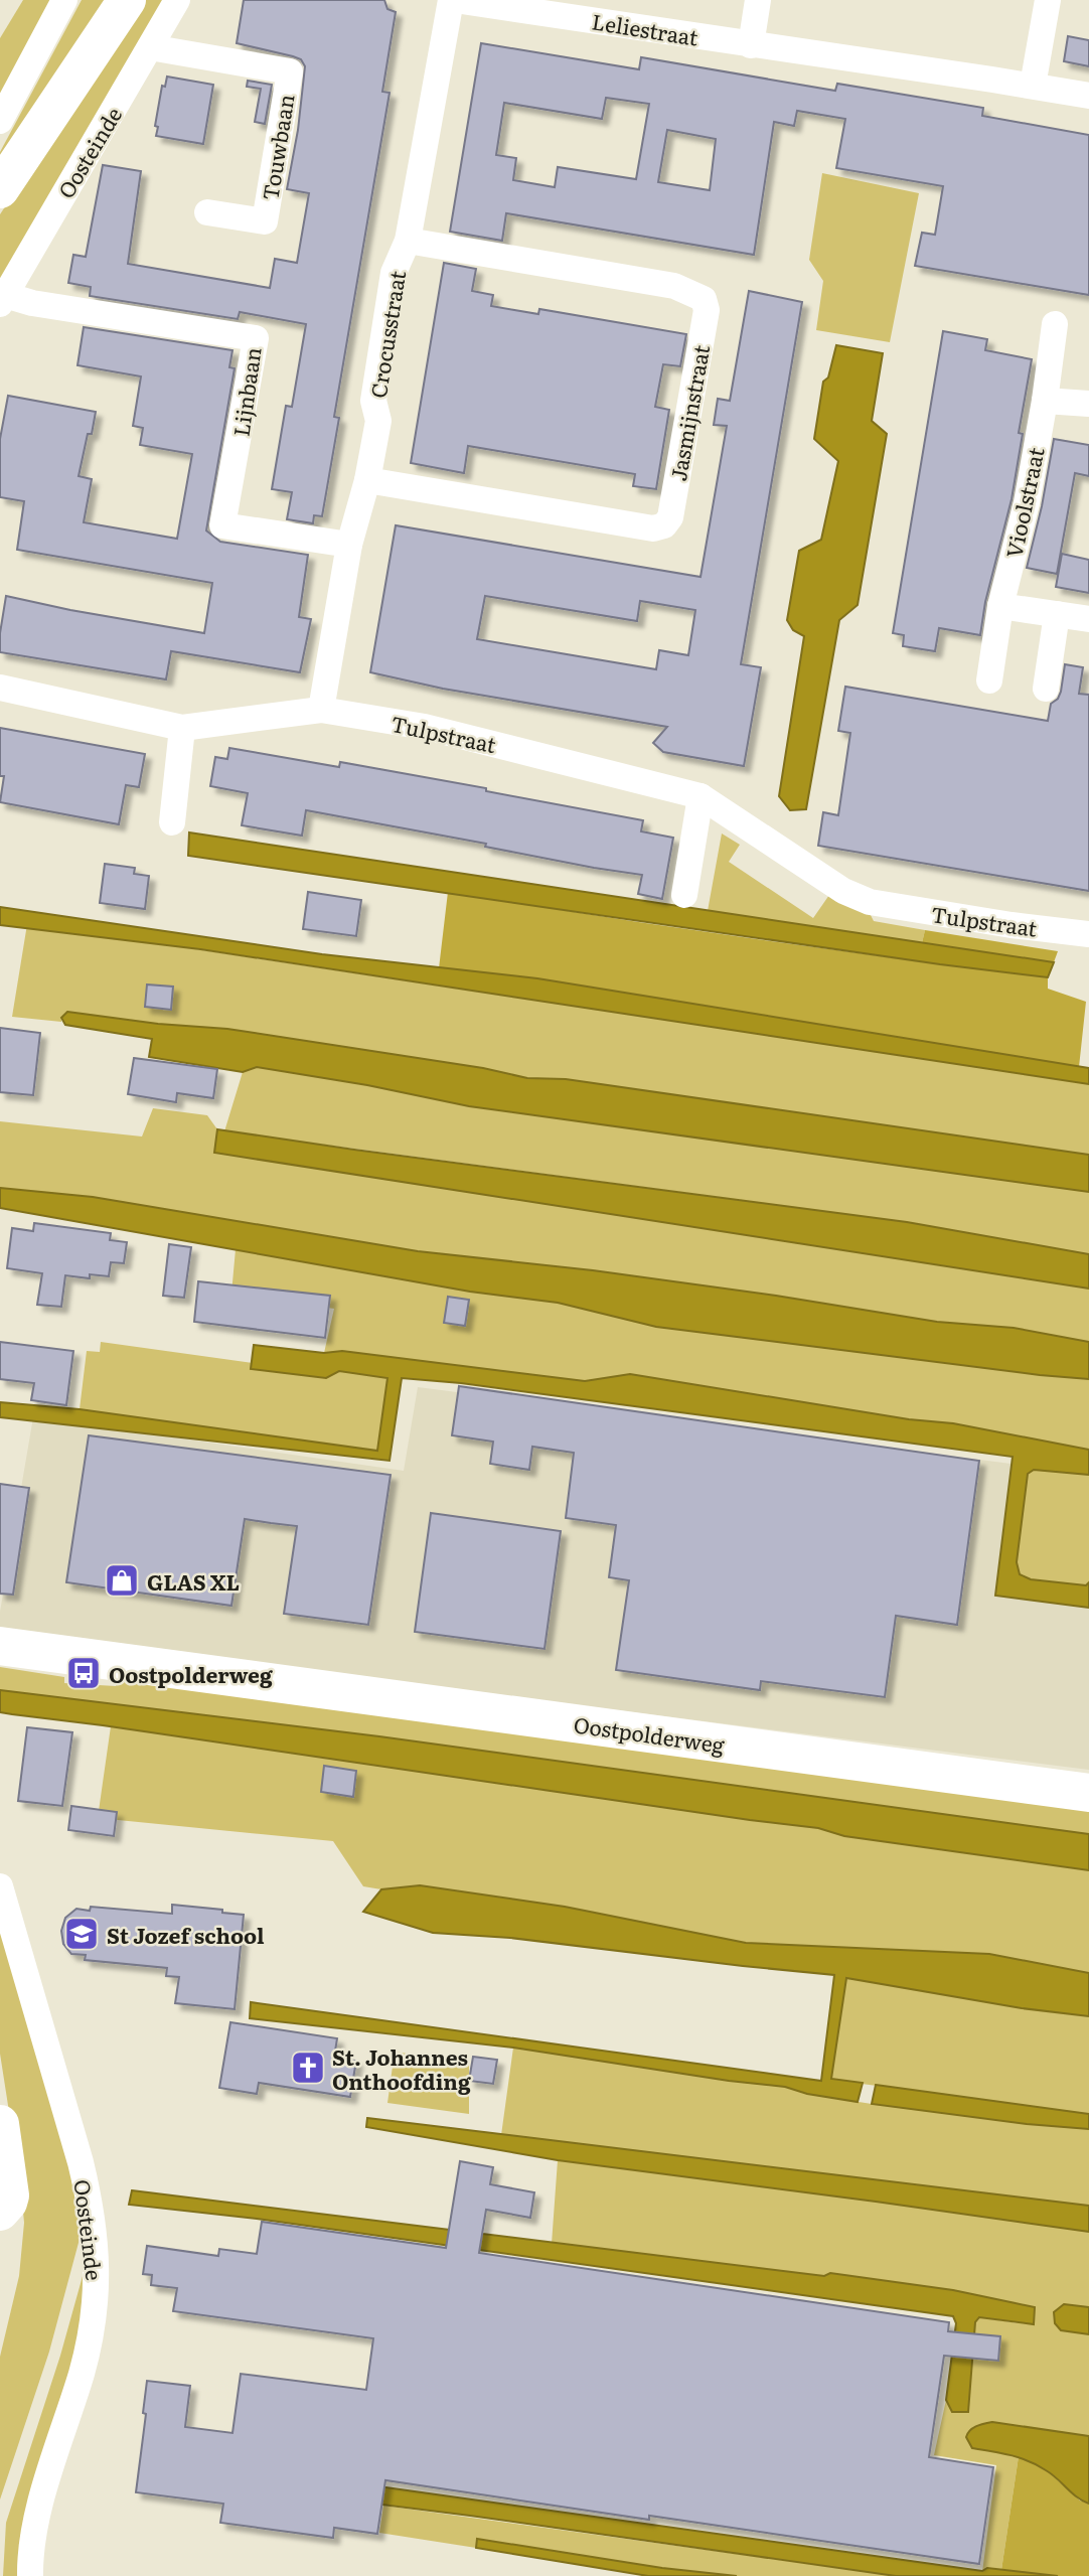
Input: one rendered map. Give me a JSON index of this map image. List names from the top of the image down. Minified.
{"streets":{"street":["Leliestraat","Touwbaan","Oosteinde","Crocusstraat","Lijnbaan","Jasmijnstraat","Vioolstraat","Tulpstraat","Oostpolderweg"]},"crossings":[["Leliestraat","Crocusstraat"],["Touwbaan","Oosteinde"],["Oosteinde","Lijnbaan"],["Crocusstraat","Lijnbaan"],["Crocusstraat","Jasmijnstraat"],["Crocusstraat","Tulpstraat"]],"places":{"shop":["GLAS XL"],"bus stop":["Oostpolderweg"],"school or university":["St Jozef school"],"church":["St. Johannes Onthoofding"]}}
